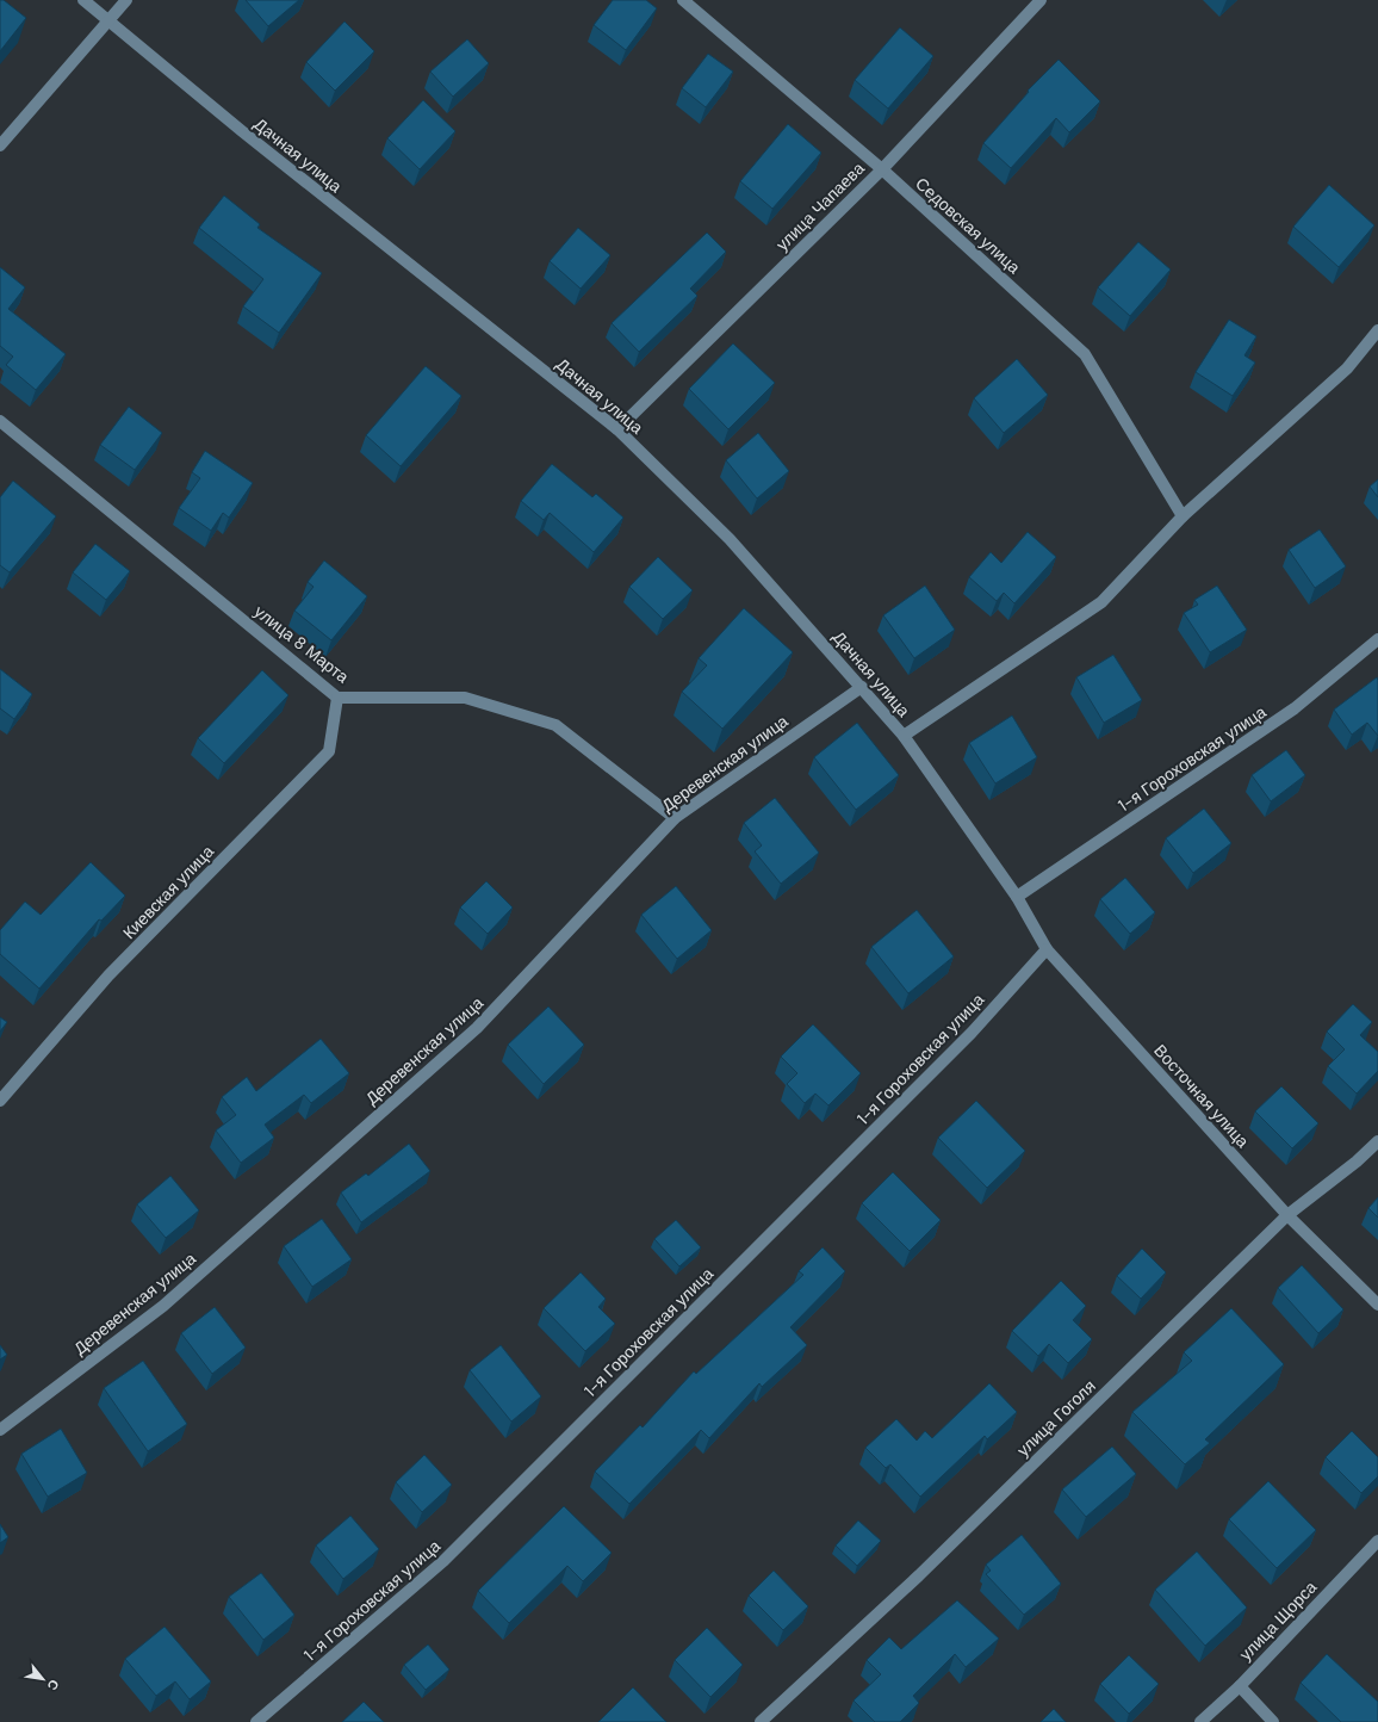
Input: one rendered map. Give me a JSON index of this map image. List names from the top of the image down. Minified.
{"streets":{"street":["Дачная улица","улица Чапаева","Седовская улица","улица 8 Марта","1-я Гороховская улица","Деревенская улица","Киевская улица","Восточная улица","улица Гоголя","улица Щорса"]},"crossings":[["Дачная улица","улица Чапаева"],["Дачная улица","1-я Гороховская улица"],["Дачная улица","Деревенская улица"],["Дачная улица","Восточная улица"],["улица Чапаева","Седовская улица"],["улица 8 Марта","Деревенская улица"],["улица 8 Марта","Киевская улица"],["1-я Гороховская улица","Восточная улица"],["Восточная улица","улица Гоголя"]],"north":"bottom right"}
